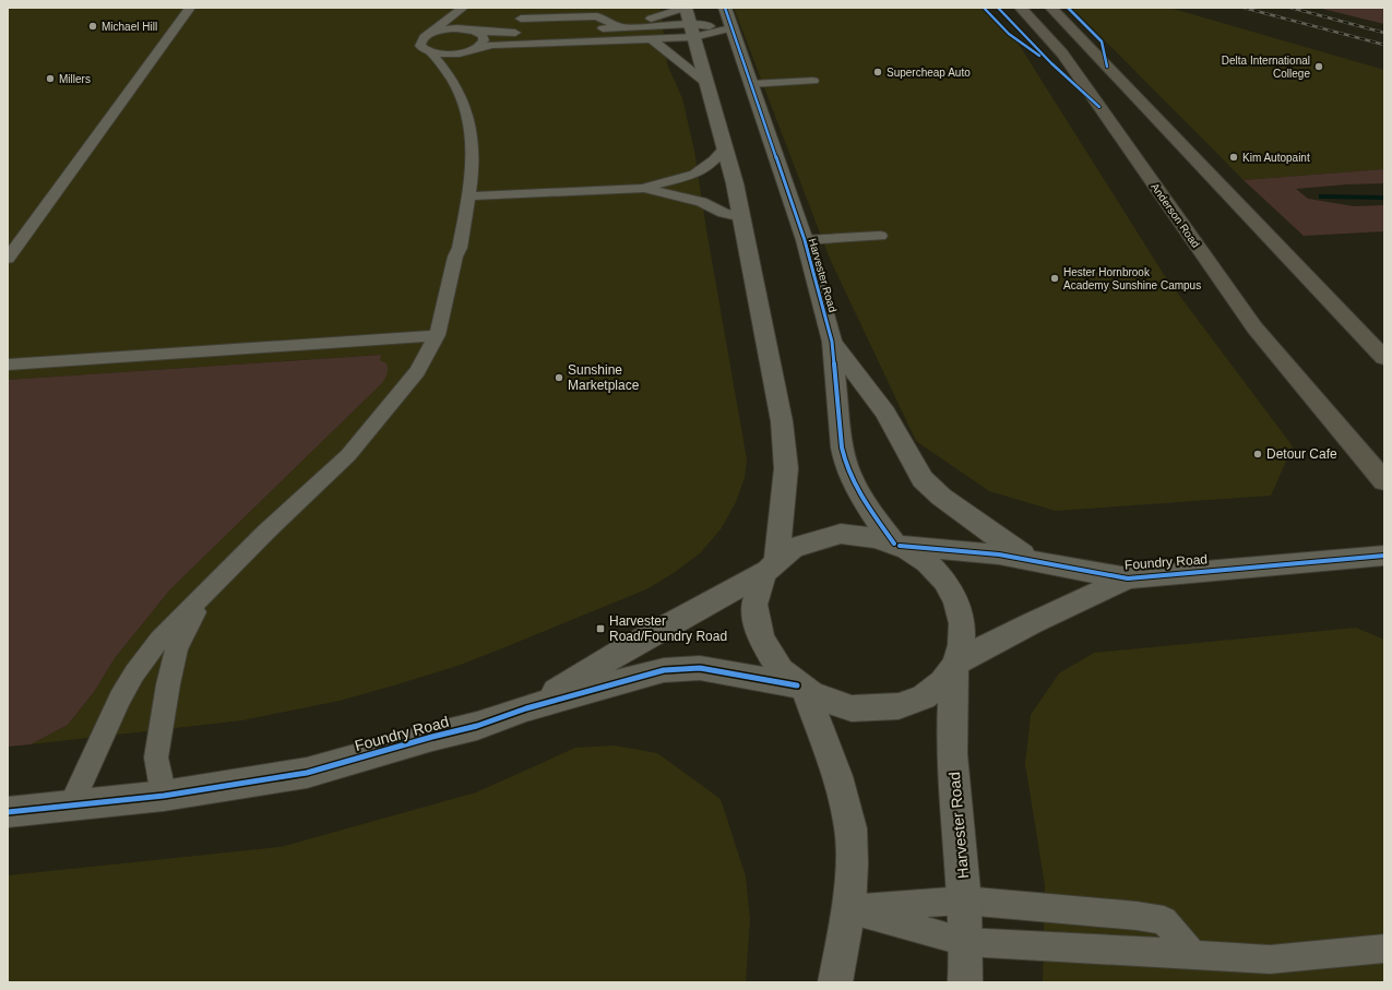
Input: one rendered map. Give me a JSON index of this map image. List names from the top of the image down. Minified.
{"streets":{"main road":["Anderson Road"],"street":["Harvester Road","Foundry Road"]},"crossings":[["Harvester Road","Foundry Road"]],"places":{"other":["Michael Hill","Delta International College","Supercheap Auto","Millers","Kim Autopaint","Hester Hornbrook Academy Sunshine Campus","Sunshine Marketplace","Detour Cafe"],"transit":["Harvester Road/Foundry Road"]}}
